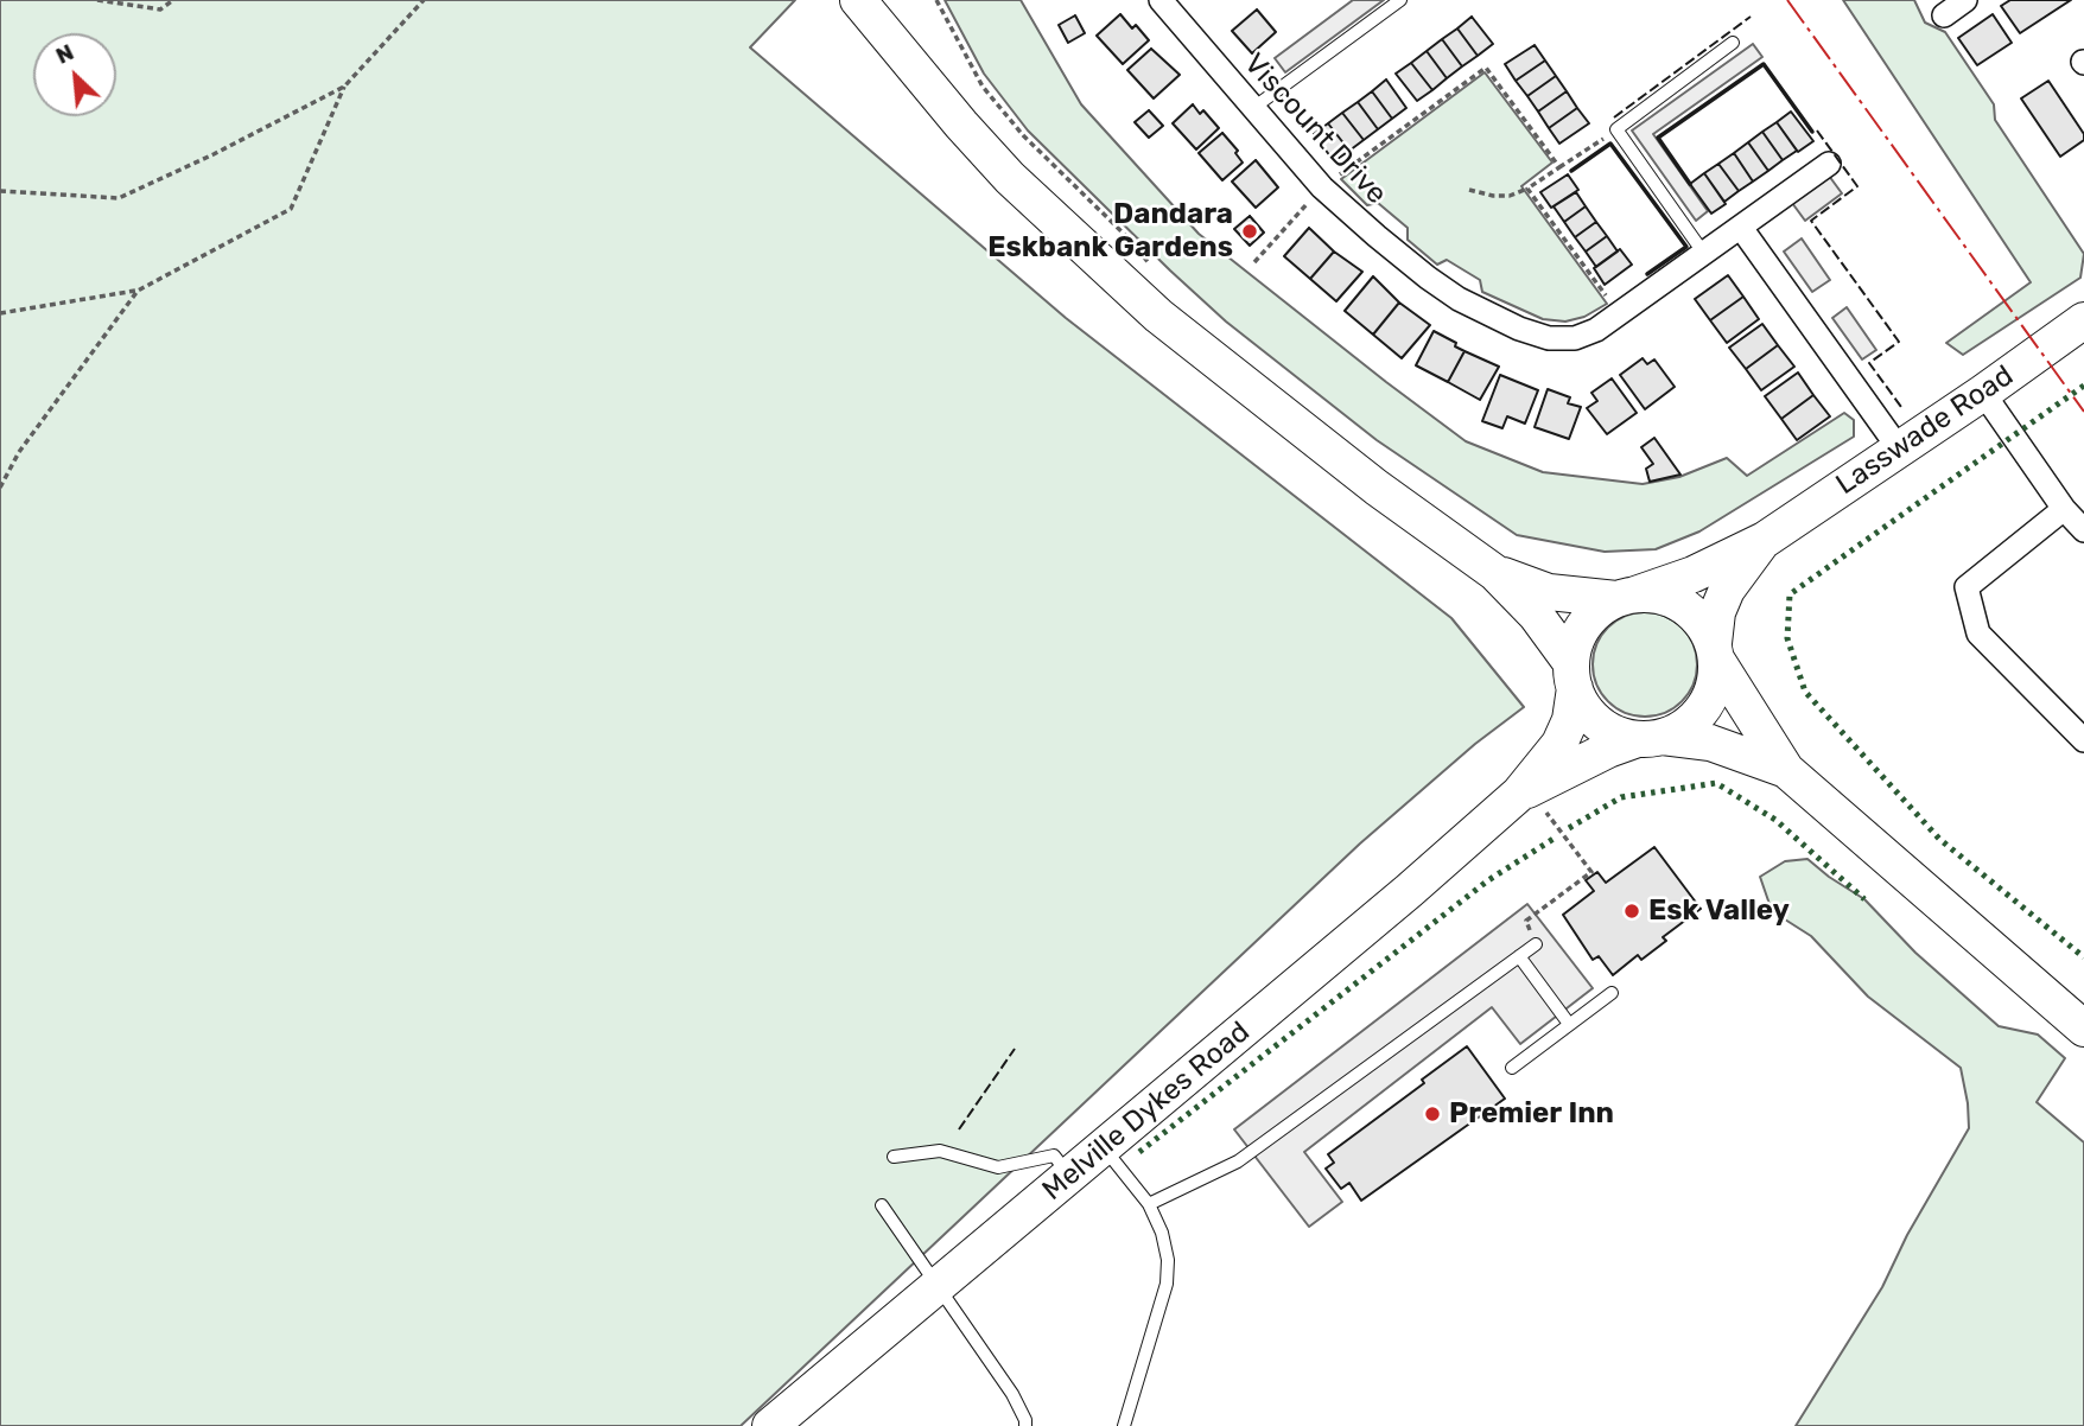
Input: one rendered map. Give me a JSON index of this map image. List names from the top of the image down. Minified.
{"streets":{"main road":["Lasswade Road","Melville Dykes Road"],"street":["Viscount Drive"]},"crossings":[["Lasswade Road","Melville Dykes Road"]],"places":["Dandara Eskbank Gardens","Esk Valley","Premier Inn"],"north":"top left"}
